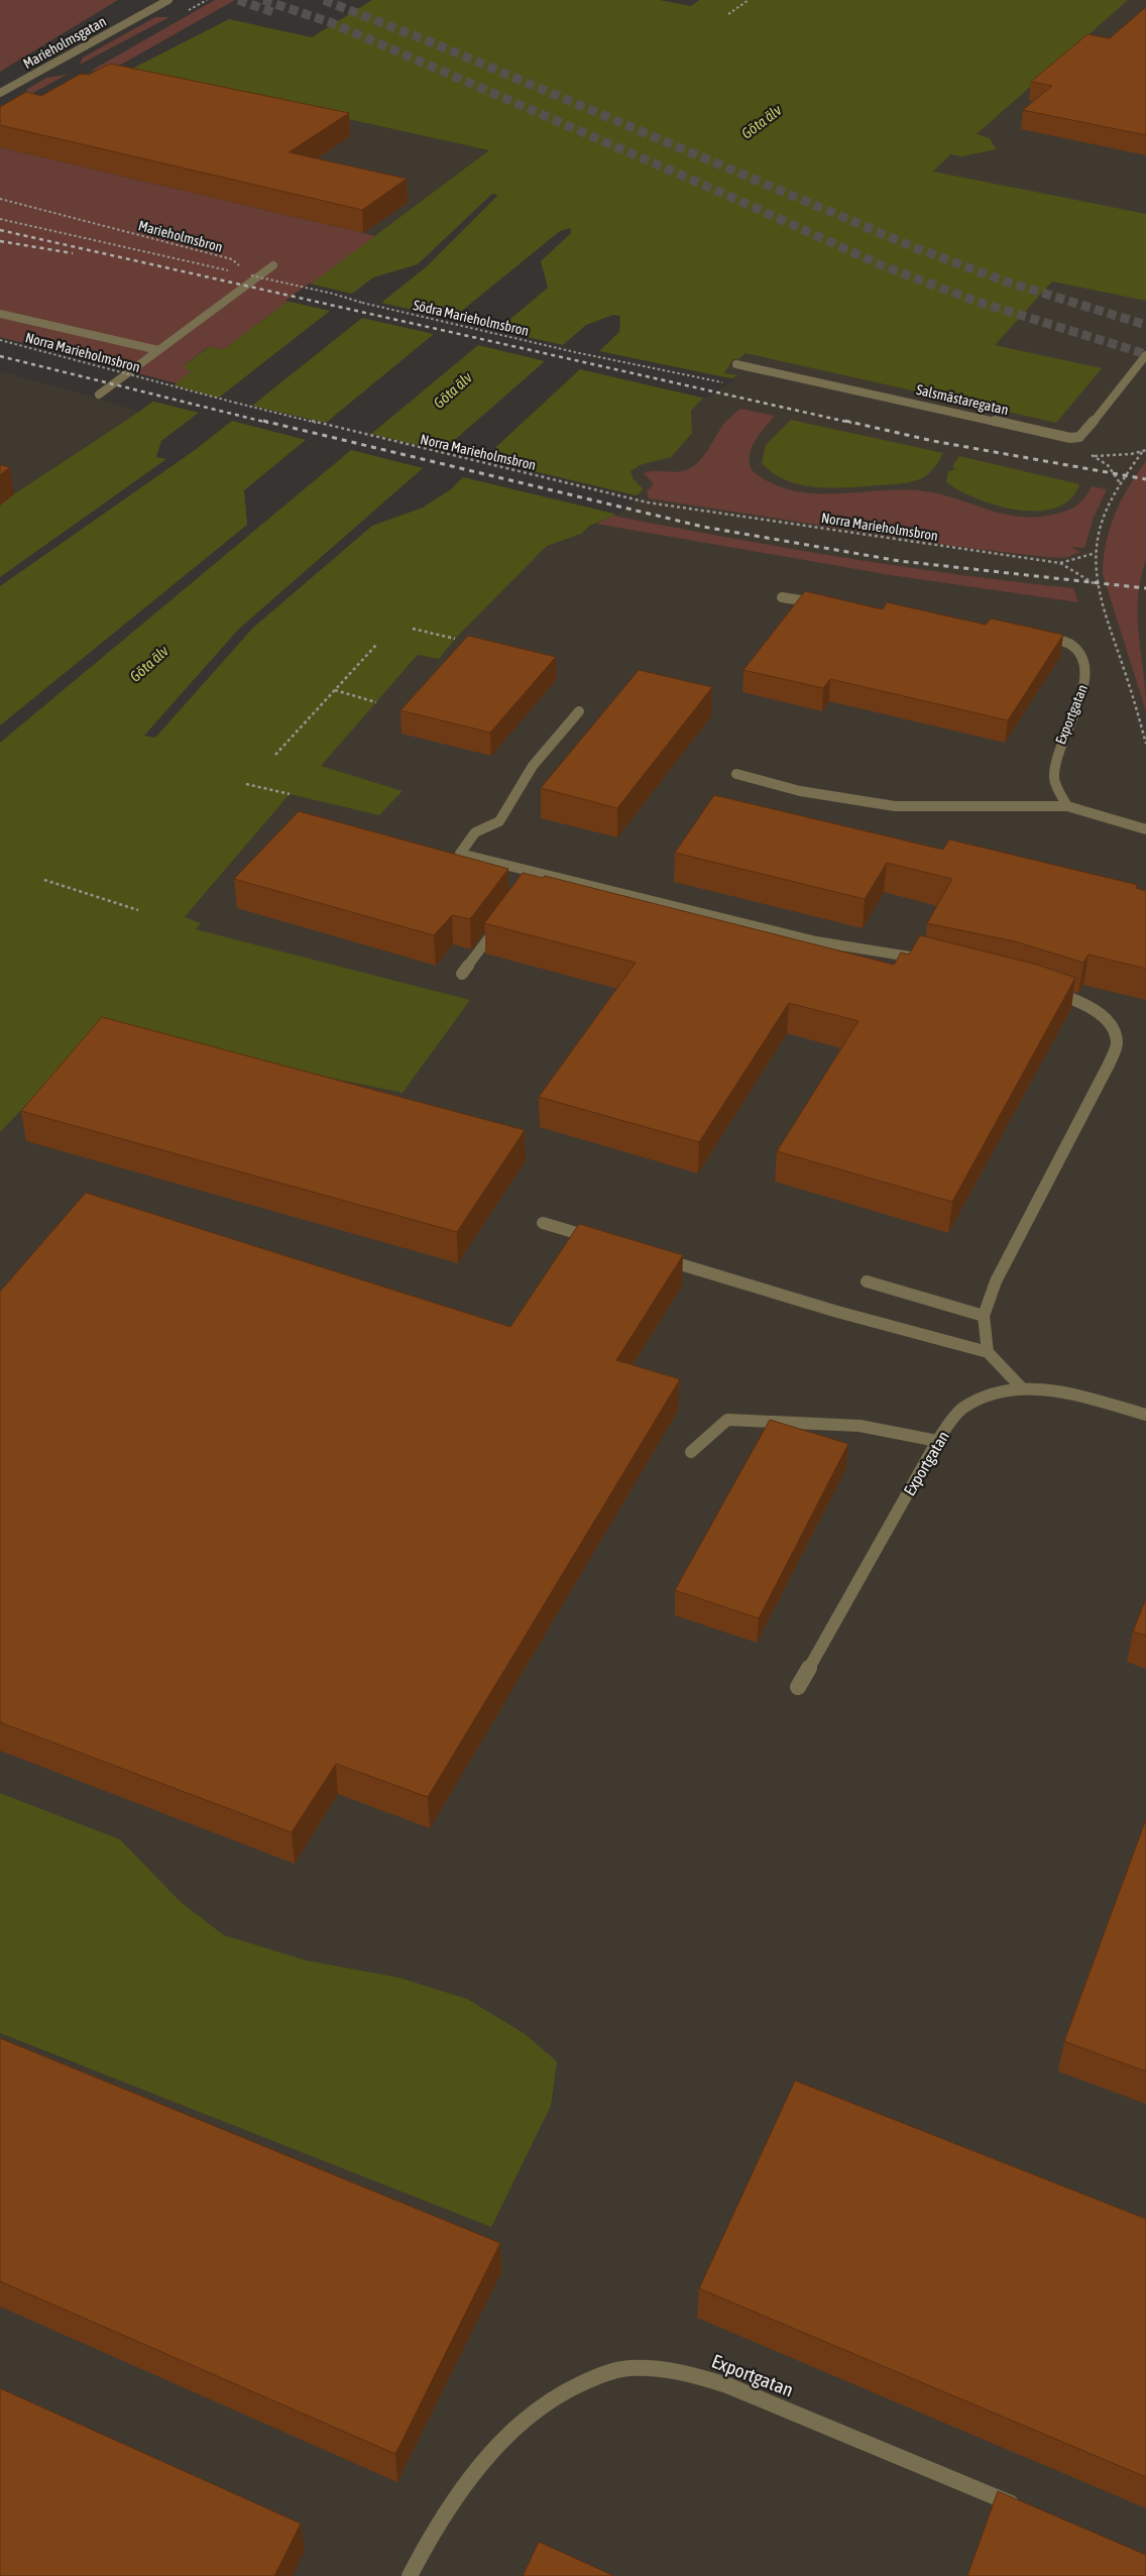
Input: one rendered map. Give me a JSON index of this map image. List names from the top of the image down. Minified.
{"streets":{"street":["Marieholmsgatan","Salsmästaregatan","Exportgatan"],"path":["Marieholmsbron","Södra Marieholmsbron","Norra Marieholmsbron"]},"crossings":[["Marieholmsbron","Södra Marieholmsbron"]],"water":["Göta älv"]}
